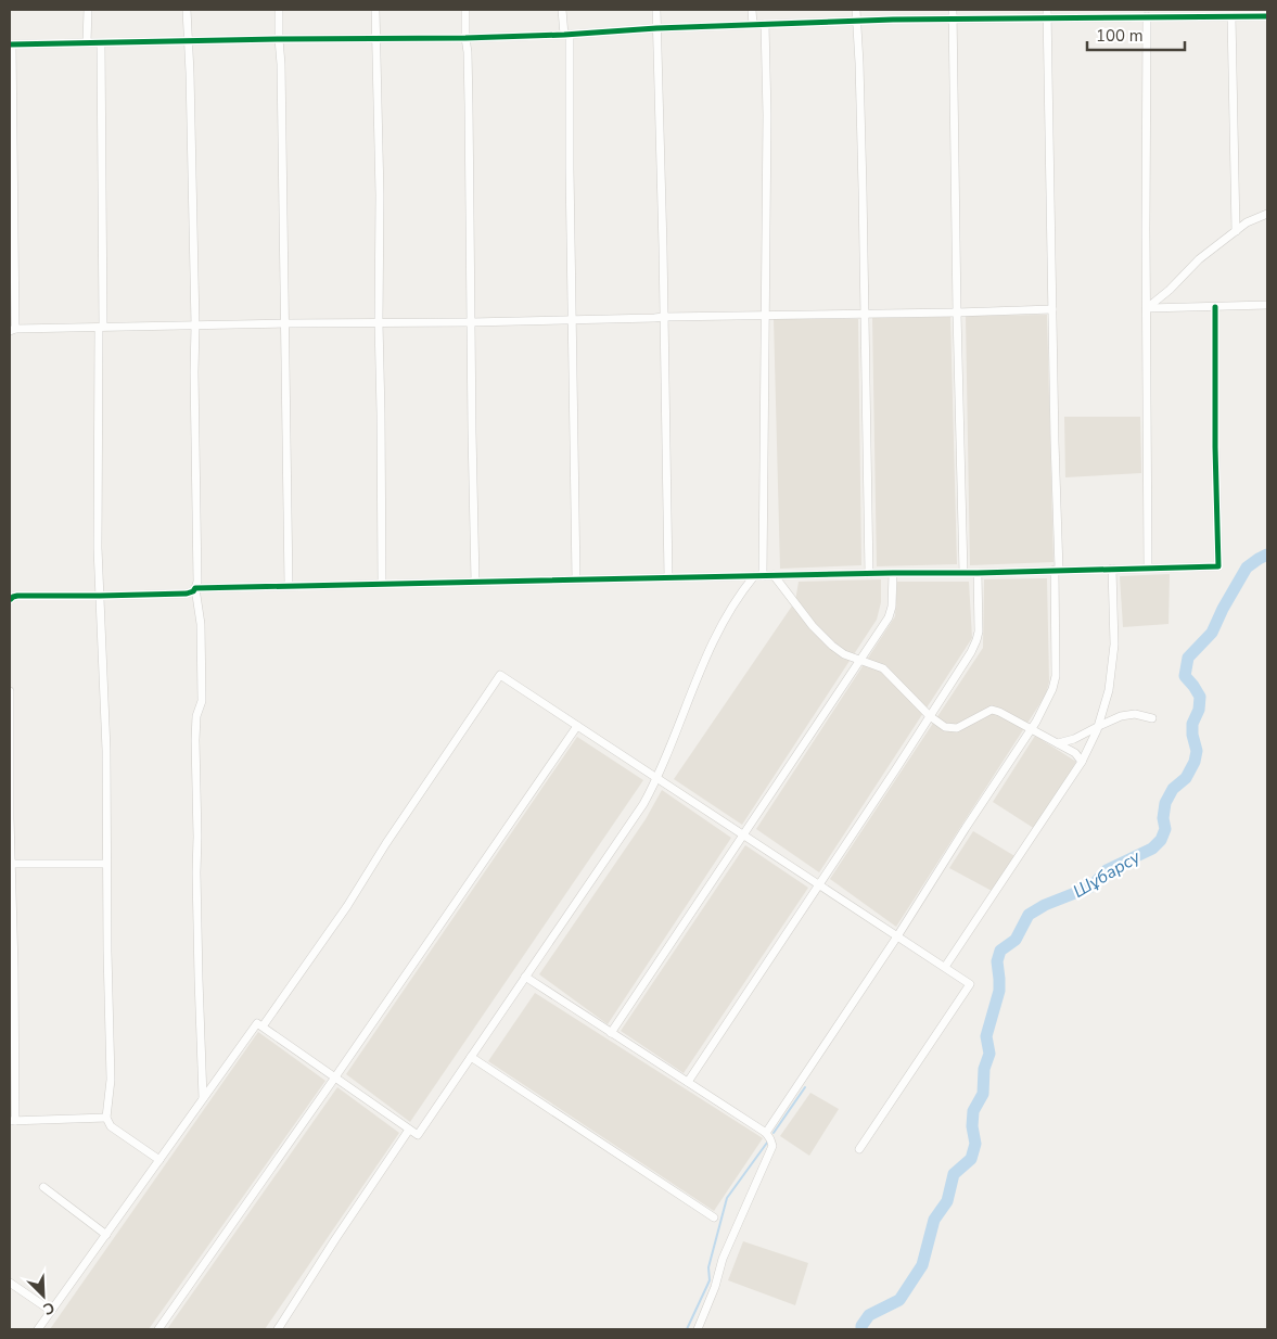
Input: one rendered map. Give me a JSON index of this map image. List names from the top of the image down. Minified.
{"water":["Шұбарсу"],"scale_bar":"100 m","north":"bottom right"}
